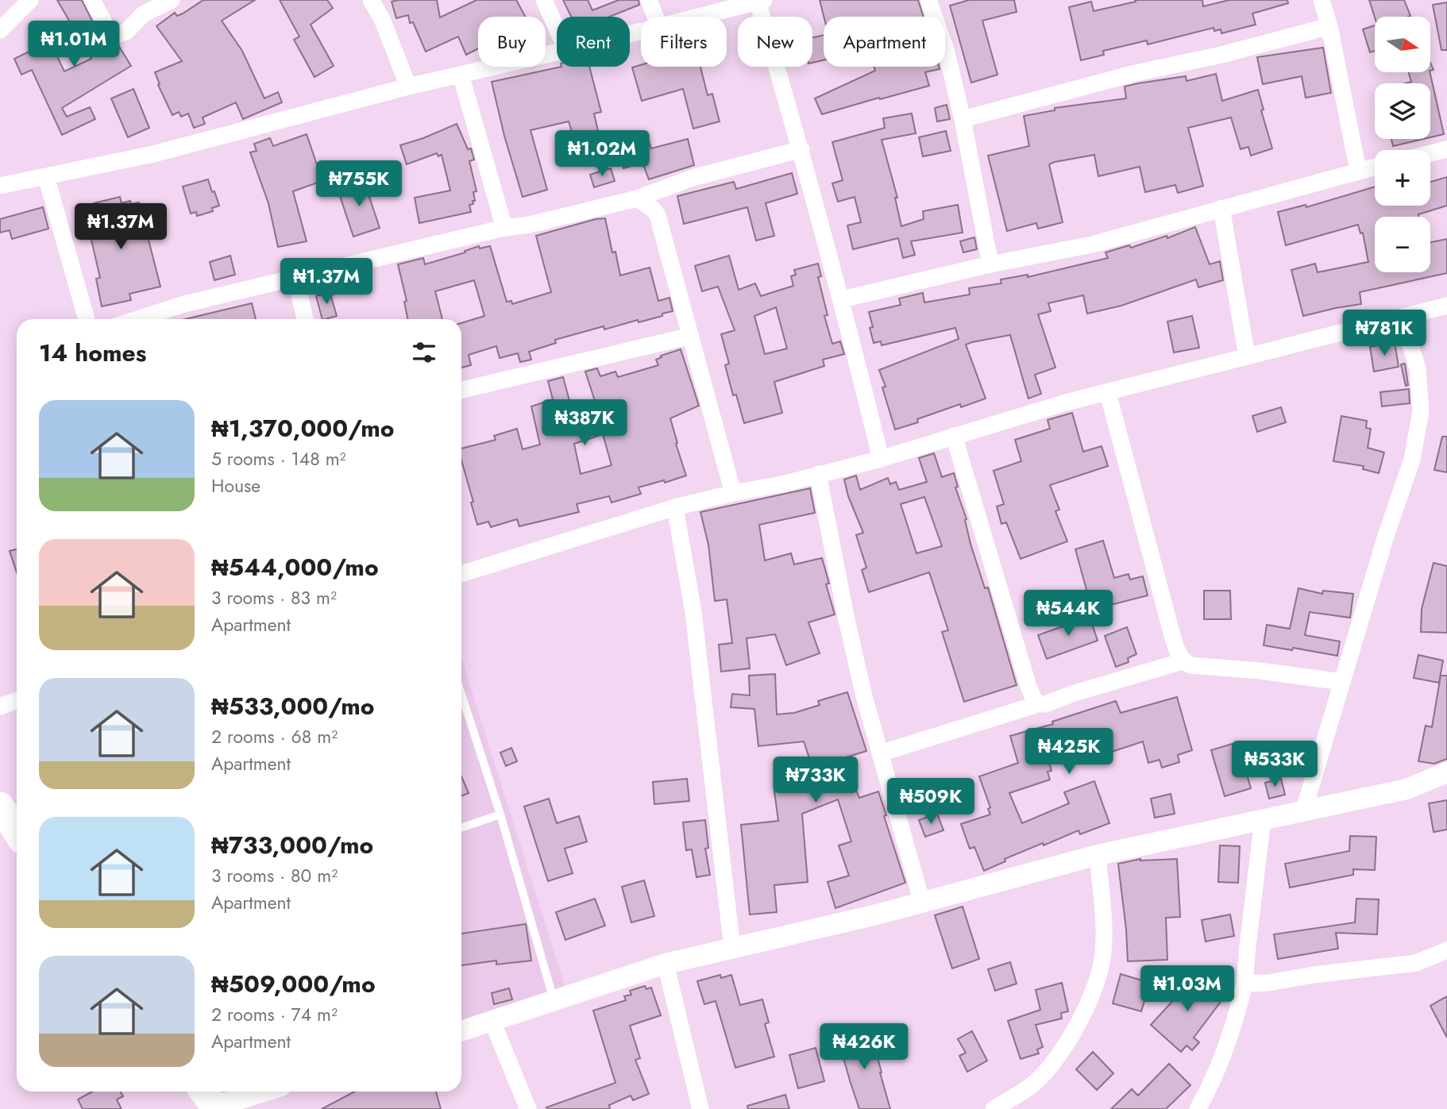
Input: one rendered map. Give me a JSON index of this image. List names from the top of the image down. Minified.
{"north":"right","page":{"map_buttons":["+","−"],"chip":["Buy","Rent","Filters","New","Apartment"],"price":["₦1.01M","₦1.02M","₦755K","₦1.37M","₦1.37M","₦781K","₦387K","₦544K","₦425K","₦533K","₦733K","₦509K","₦1.03M","₦426K"],"heading":"14 homes","list":[{"name":"₦1,370,000/mo","note":"5 rooms · 148 m² · House"},{"name":"₦544,000/mo","note":"3 rooms · 83 m² · Apartment"},{"name":"₦533,000/mo","note":"2 rooms · 68 m² · Apartment"},{"name":"₦733,000/mo","note":"3 rooms · 80 m² · Apartment"},{"name":"₦509,000/mo","note":"2 rooms · 74 m² · Apartment"}]}}
